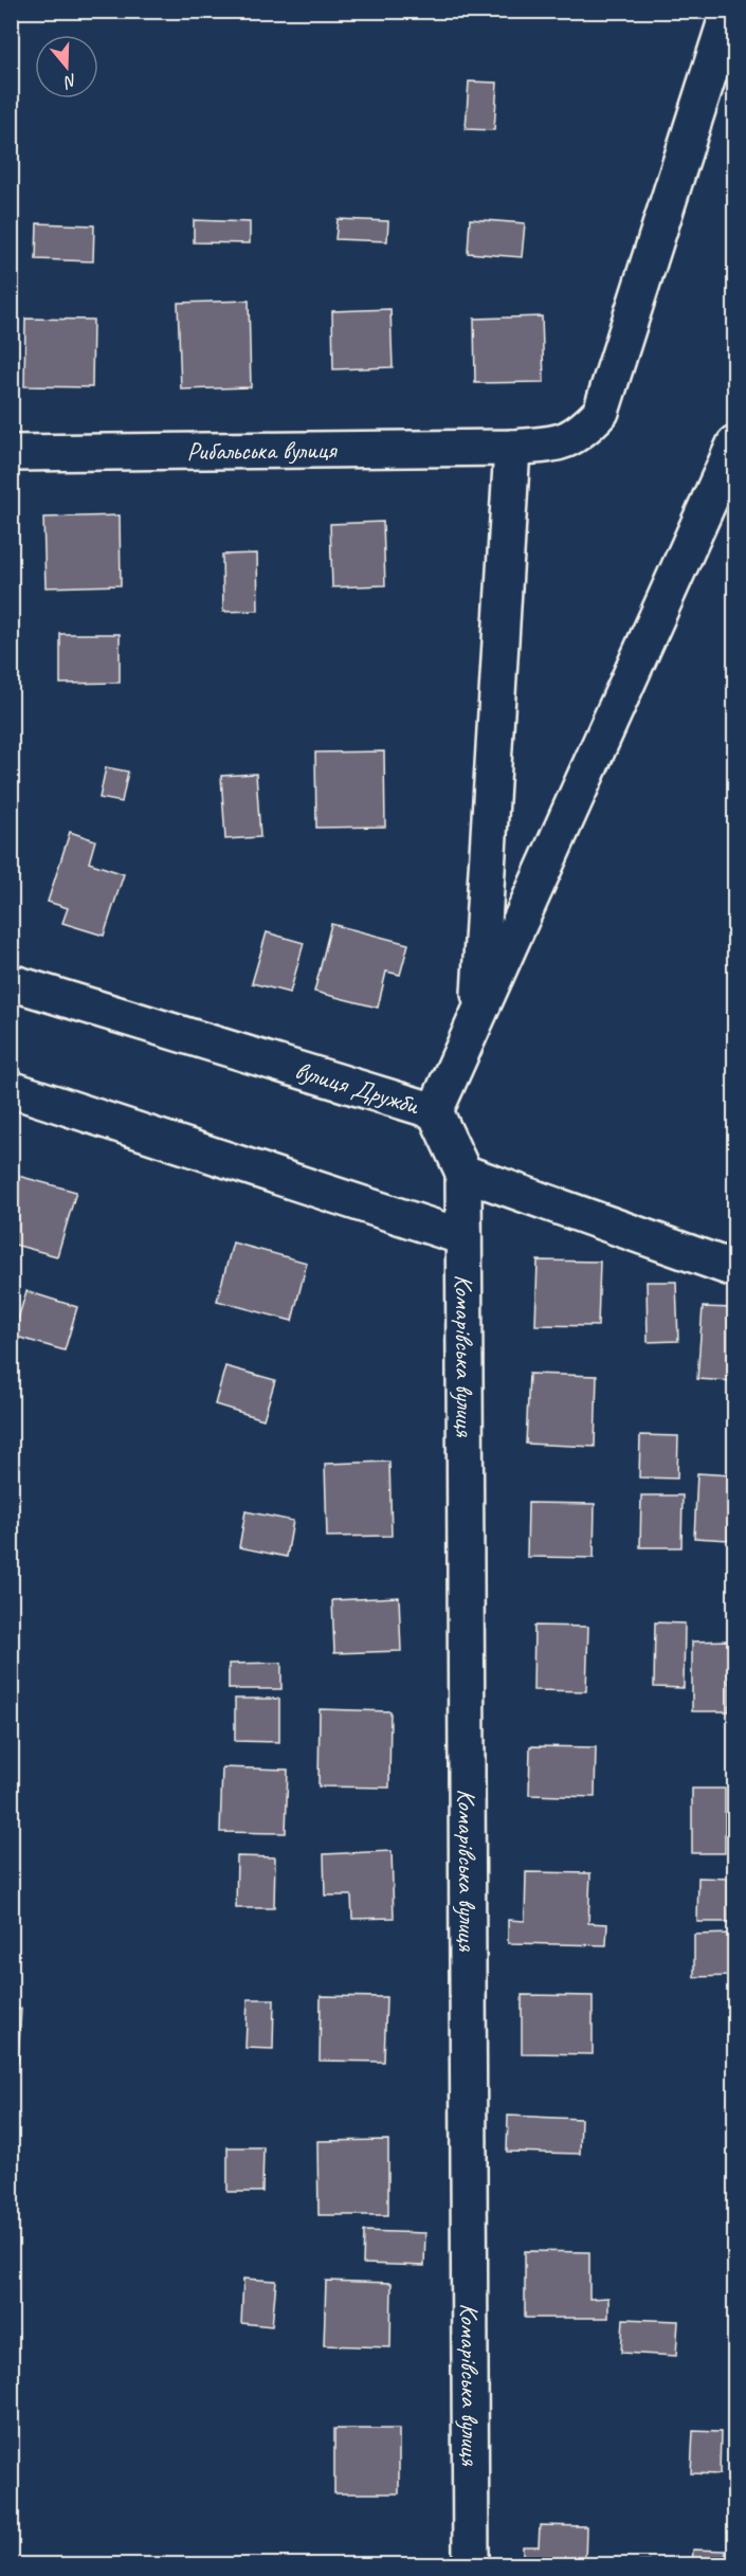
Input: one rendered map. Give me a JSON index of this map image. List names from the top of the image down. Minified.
{"streets":{"street":["Рибальська вулиця","вулиця Дружби","Комарівська вулиця"]},"crossings":[["вулиця Дружби","Комарівська вулиця"]],"north":"bottom"}
